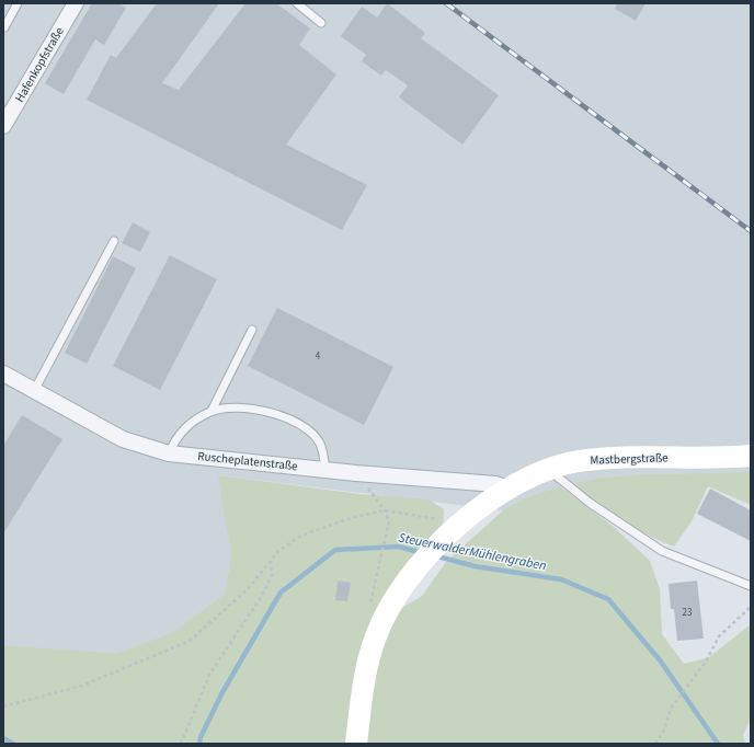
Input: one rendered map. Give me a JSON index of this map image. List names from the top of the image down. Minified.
{"streets":{"main road":["Mastbergstraße"],"street":["Hafenkopfstraße","Ruscheplatenstraße"]},"crossings":[["Mastbergstraße","Ruscheplatenstraße"]],"water":["SteuerwalderMühlengraben"],"house_numbers":["4","23"]}
